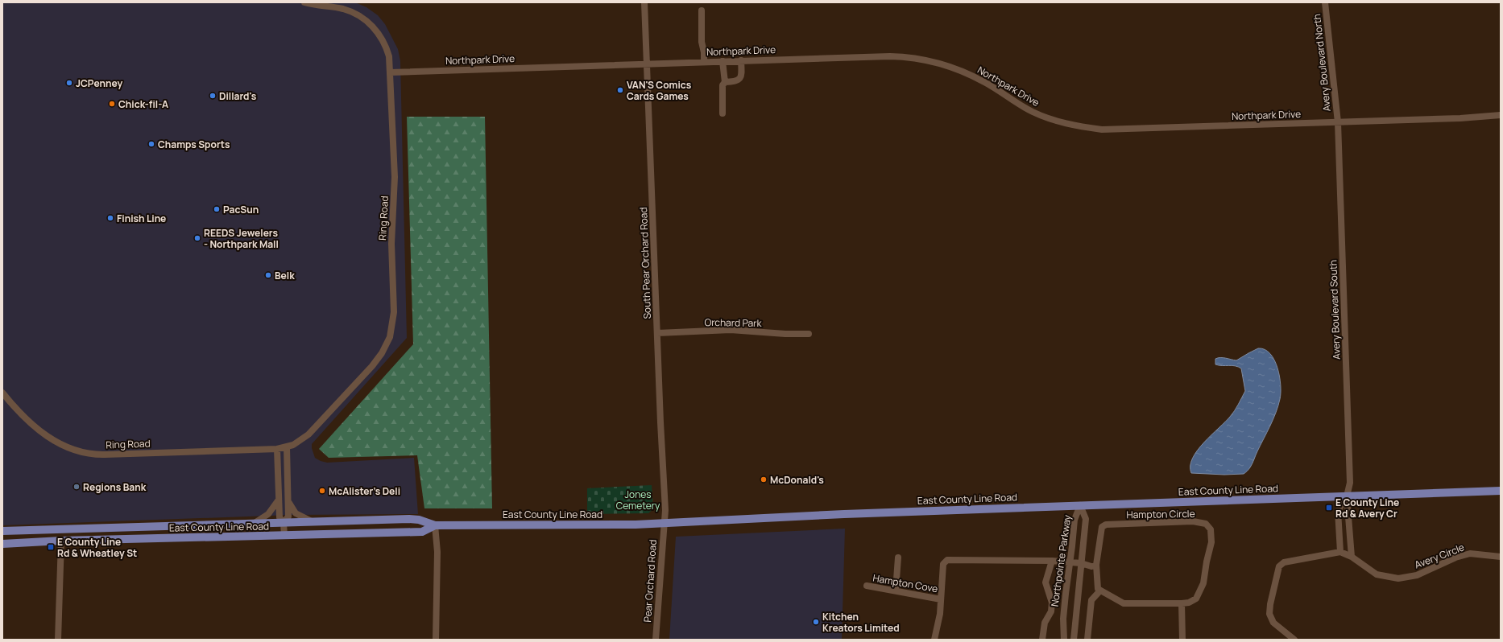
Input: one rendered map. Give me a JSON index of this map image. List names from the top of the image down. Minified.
{"streets":{"main road":["East County Line Road"],"street":["Northpark Drive","Avery Boulevard North","Ring Road","South Pear Orchard Road","Avery Boulevard South","Orchard Park","Hampton Circle","Avery Circle","Northpointe Parkway","Pear Orchard Road","Hampton Cove"]},"crossings":[["Northpark Drive","Avery Boulevard North"],["Northpark Drive","Ring Road"],["Northpark Drive","South Pear Orchard Road"],["Northpark Drive","Avery Boulevard South"],["Avery Boulevard North","Avery Boulevard South"],["South Pear Orchard Road","Orchard Park"],["South Pear Orchard Road","East County Line Road"],["South Pear Orchard Road","Pear Orchard Road"],["Avery Boulevard South","East County Line Road"],["East County Line Road","Northpointe Parkway"],["East County Line Road","Pear Orchard Road"]],"parks":["Jones Cemetery"],"places":{"other":["JCPenney","VAN'S Comics Cards Games","Dillard's","Chick-fil-A","Champs Sports","PacSun","Finish Line","REEDS Jewelers - Northpark Mall","Belk","McDonald's","Regions Bank","McAlister's Deli","Kitchen Kreators Limited"],"transit":["E County Line Rd & Avery Cr","E County Line Rd & Wheatley St"]}}
